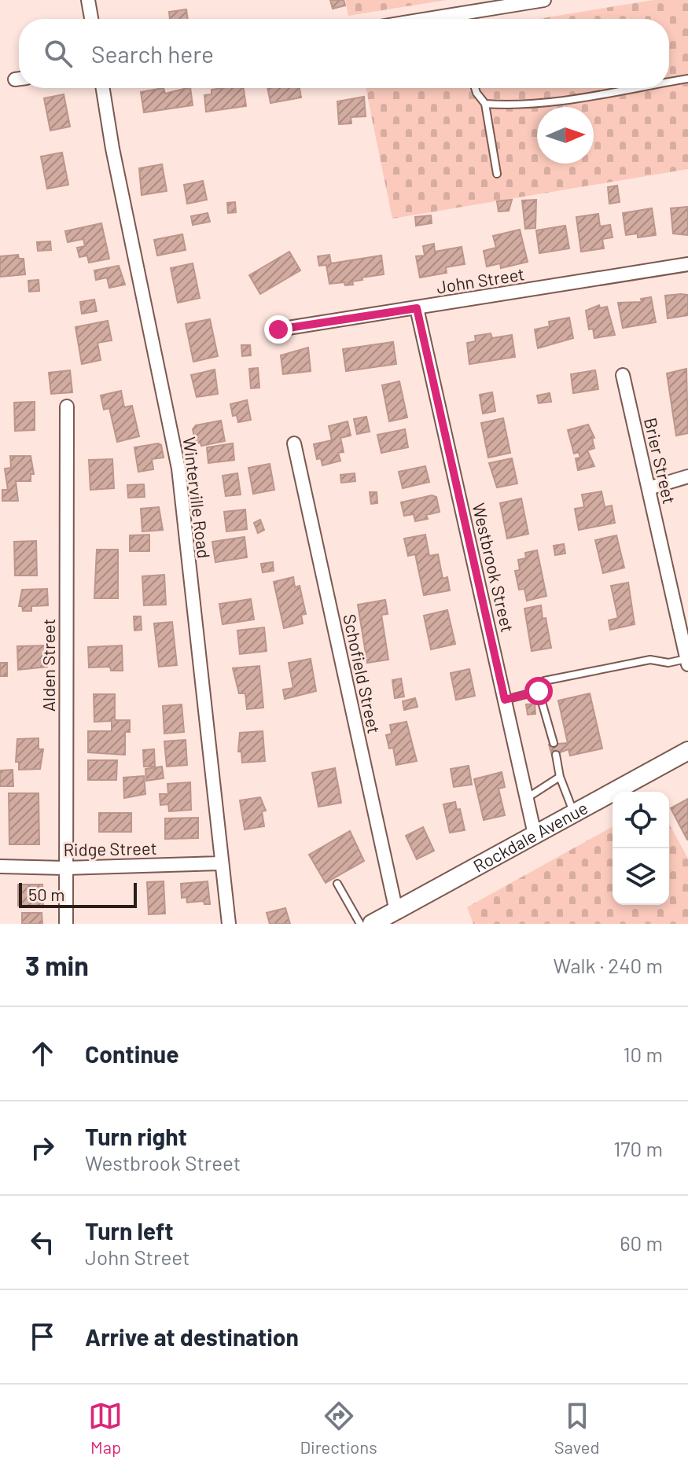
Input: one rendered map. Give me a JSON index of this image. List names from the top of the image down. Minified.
{"streets":{"main road":["Rockdale Avenue"],"street":["John Street","Brier Street","Winterville Road","Westbrook Street","Alden Street","Schofield Street","Ridge Street"]},"crossings":[["John Street","Westbrook Street"],["Winterville Road","Ridge Street"],["Westbrook Street","Rockdale Avenue"],["Alden Street","Ridge Street"],["Schofield Street","Rockdale Avenue"]],"scale_bar":"50 m","north":"right","page":{"search":"Search here","scale":"50 m","heading":["3 min","Walk · 240 m"],"list":[["Continue","10 m"],["Turn right","Westbrook Street","170 m"],["Turn left","John Street","60 m"],"Arrive at destination"],"nav":["Map","Directions","Saved"]}}
